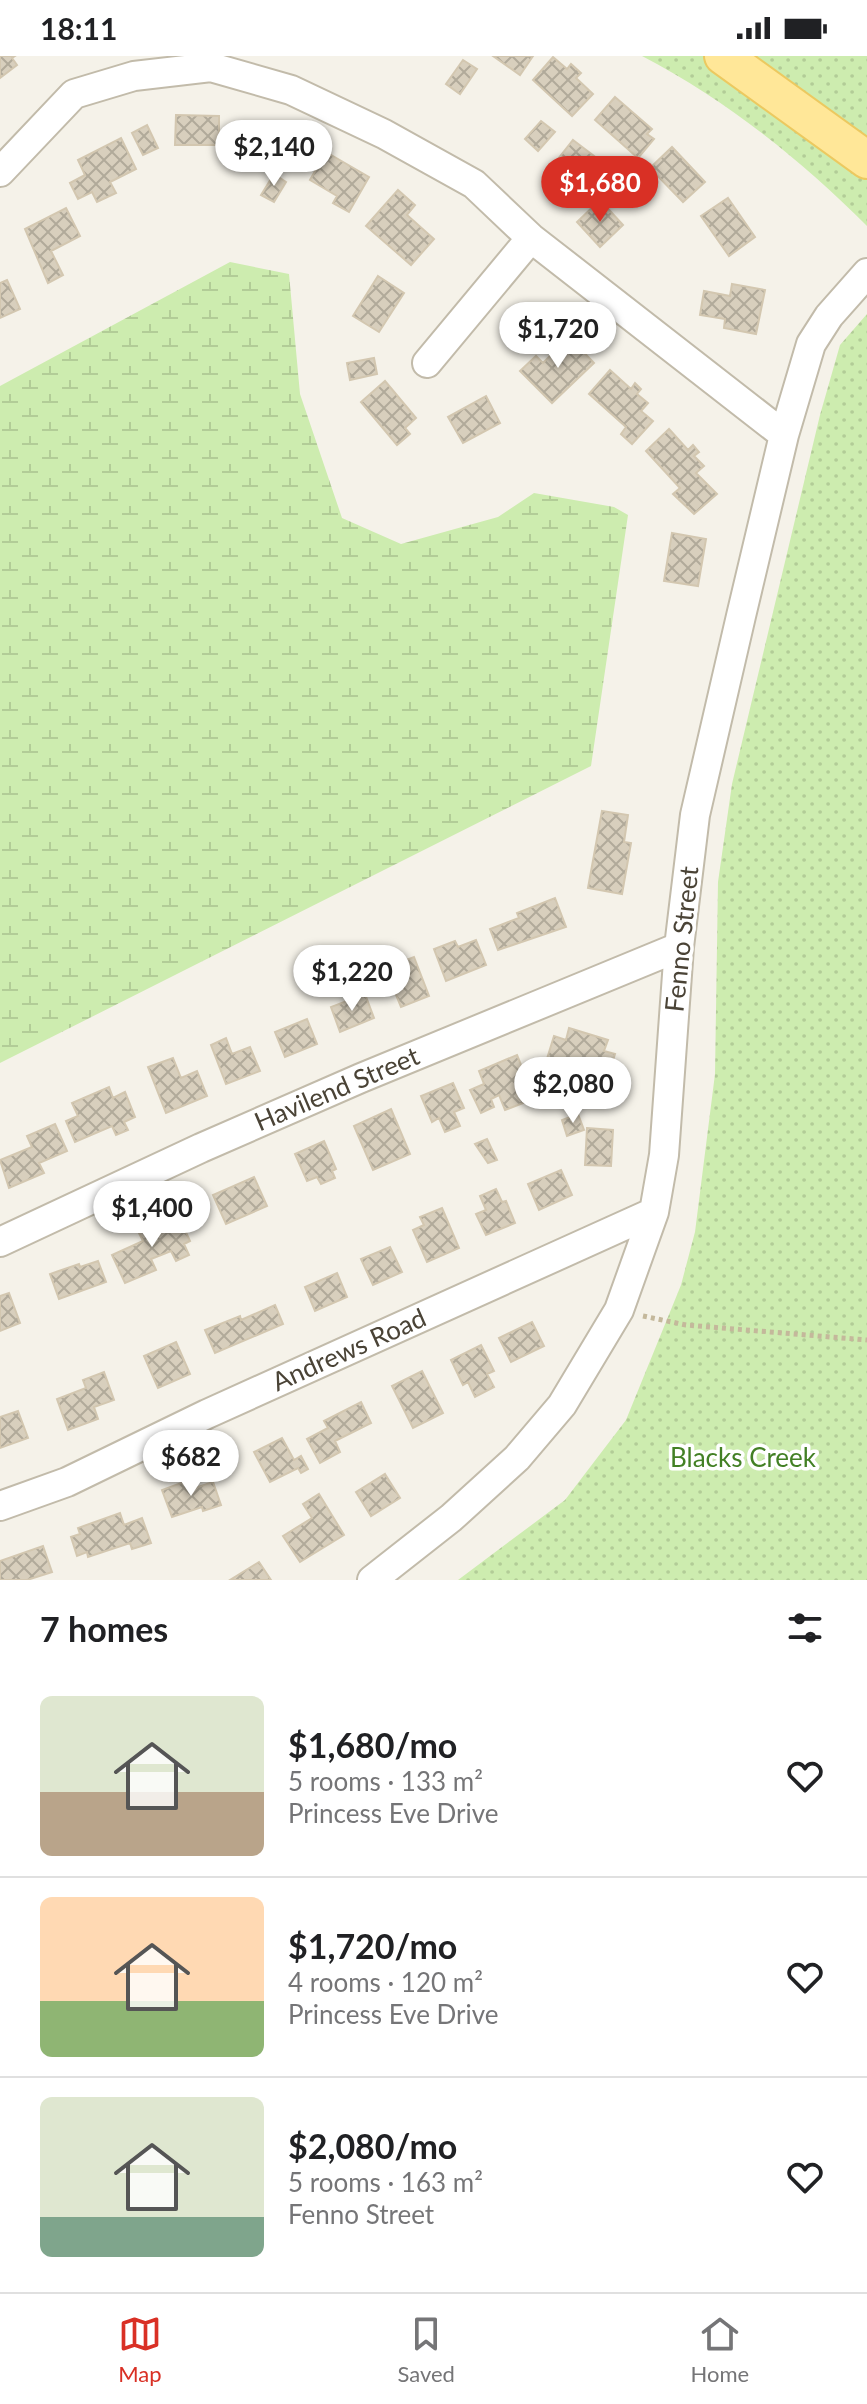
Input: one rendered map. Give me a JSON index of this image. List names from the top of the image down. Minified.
{"streets":{"street":["Fenno Street","Havilend Street","Andrews Road"]},"crossings":[["Fenno Street","Havilend Street"],["Fenno Street","Andrews Road"]],"parks":["Blacks Creek"],"page":{"status":"18:11","price":["$2,140","$1,680","$1,720","$1,220","$2,080","$1,400","$682"],"heading":"7 homes","list":[{"name":"$1,680/mo","note":"5 rooms · 133 m² · Princess Eve Drive"},{"name":"$1,720/mo","note":"4 rooms · 120 m² · Princess Eve Drive"},{"name":"$2,080/mo","note":"5 rooms · 163 m² · Fenno Street"}],"tabs":["Map","Saved","Home"]}}
